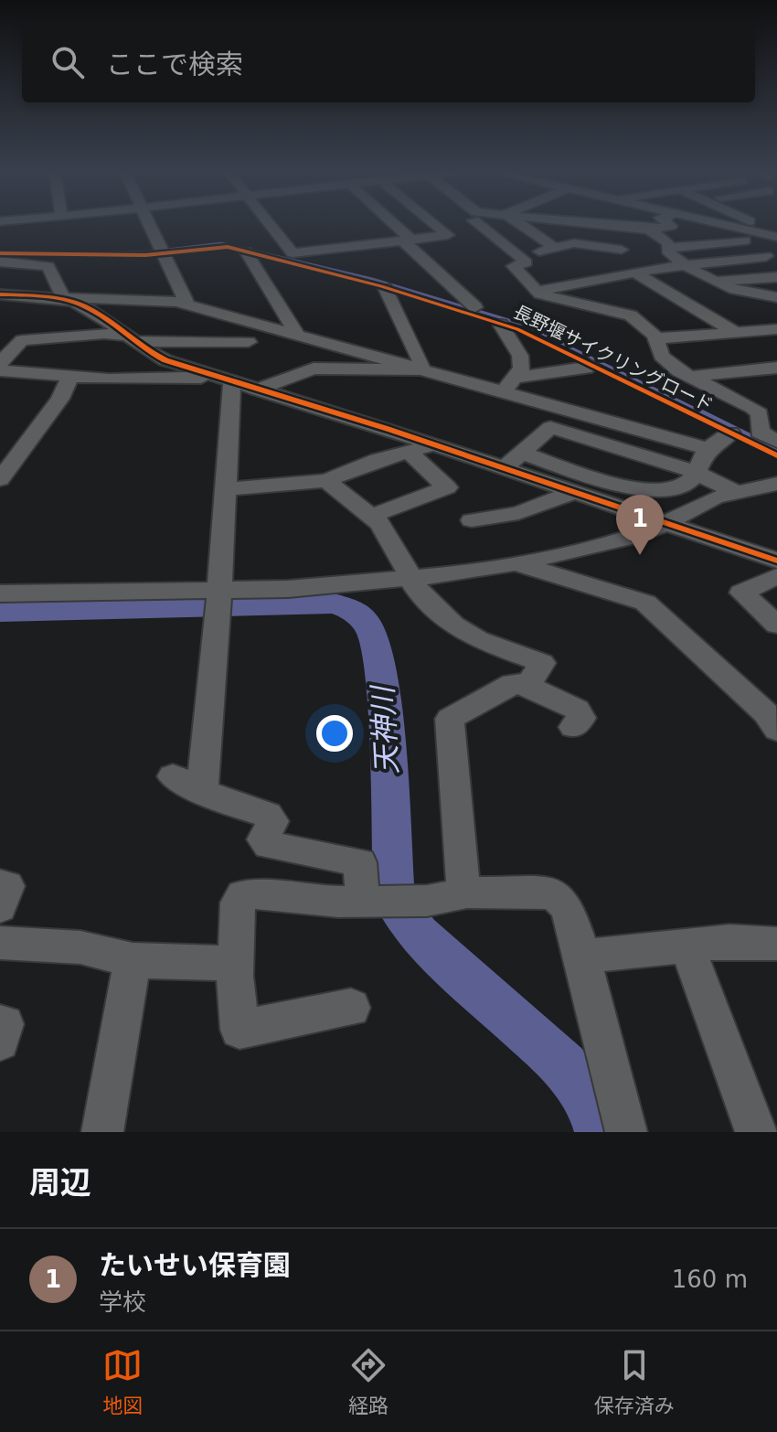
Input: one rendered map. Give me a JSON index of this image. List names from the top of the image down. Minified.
{"streets":{"cycle path":["長野堰サイクリングロード"]},"water":["天神川"],"page":{"search":"ここで検索","pins":"1","heading":"周辺","list":[{"mark":"1","name":"たいせい保育園","note":"学校","value":"160 m"}],"nav":["地図","経路","保存済み"]}}
